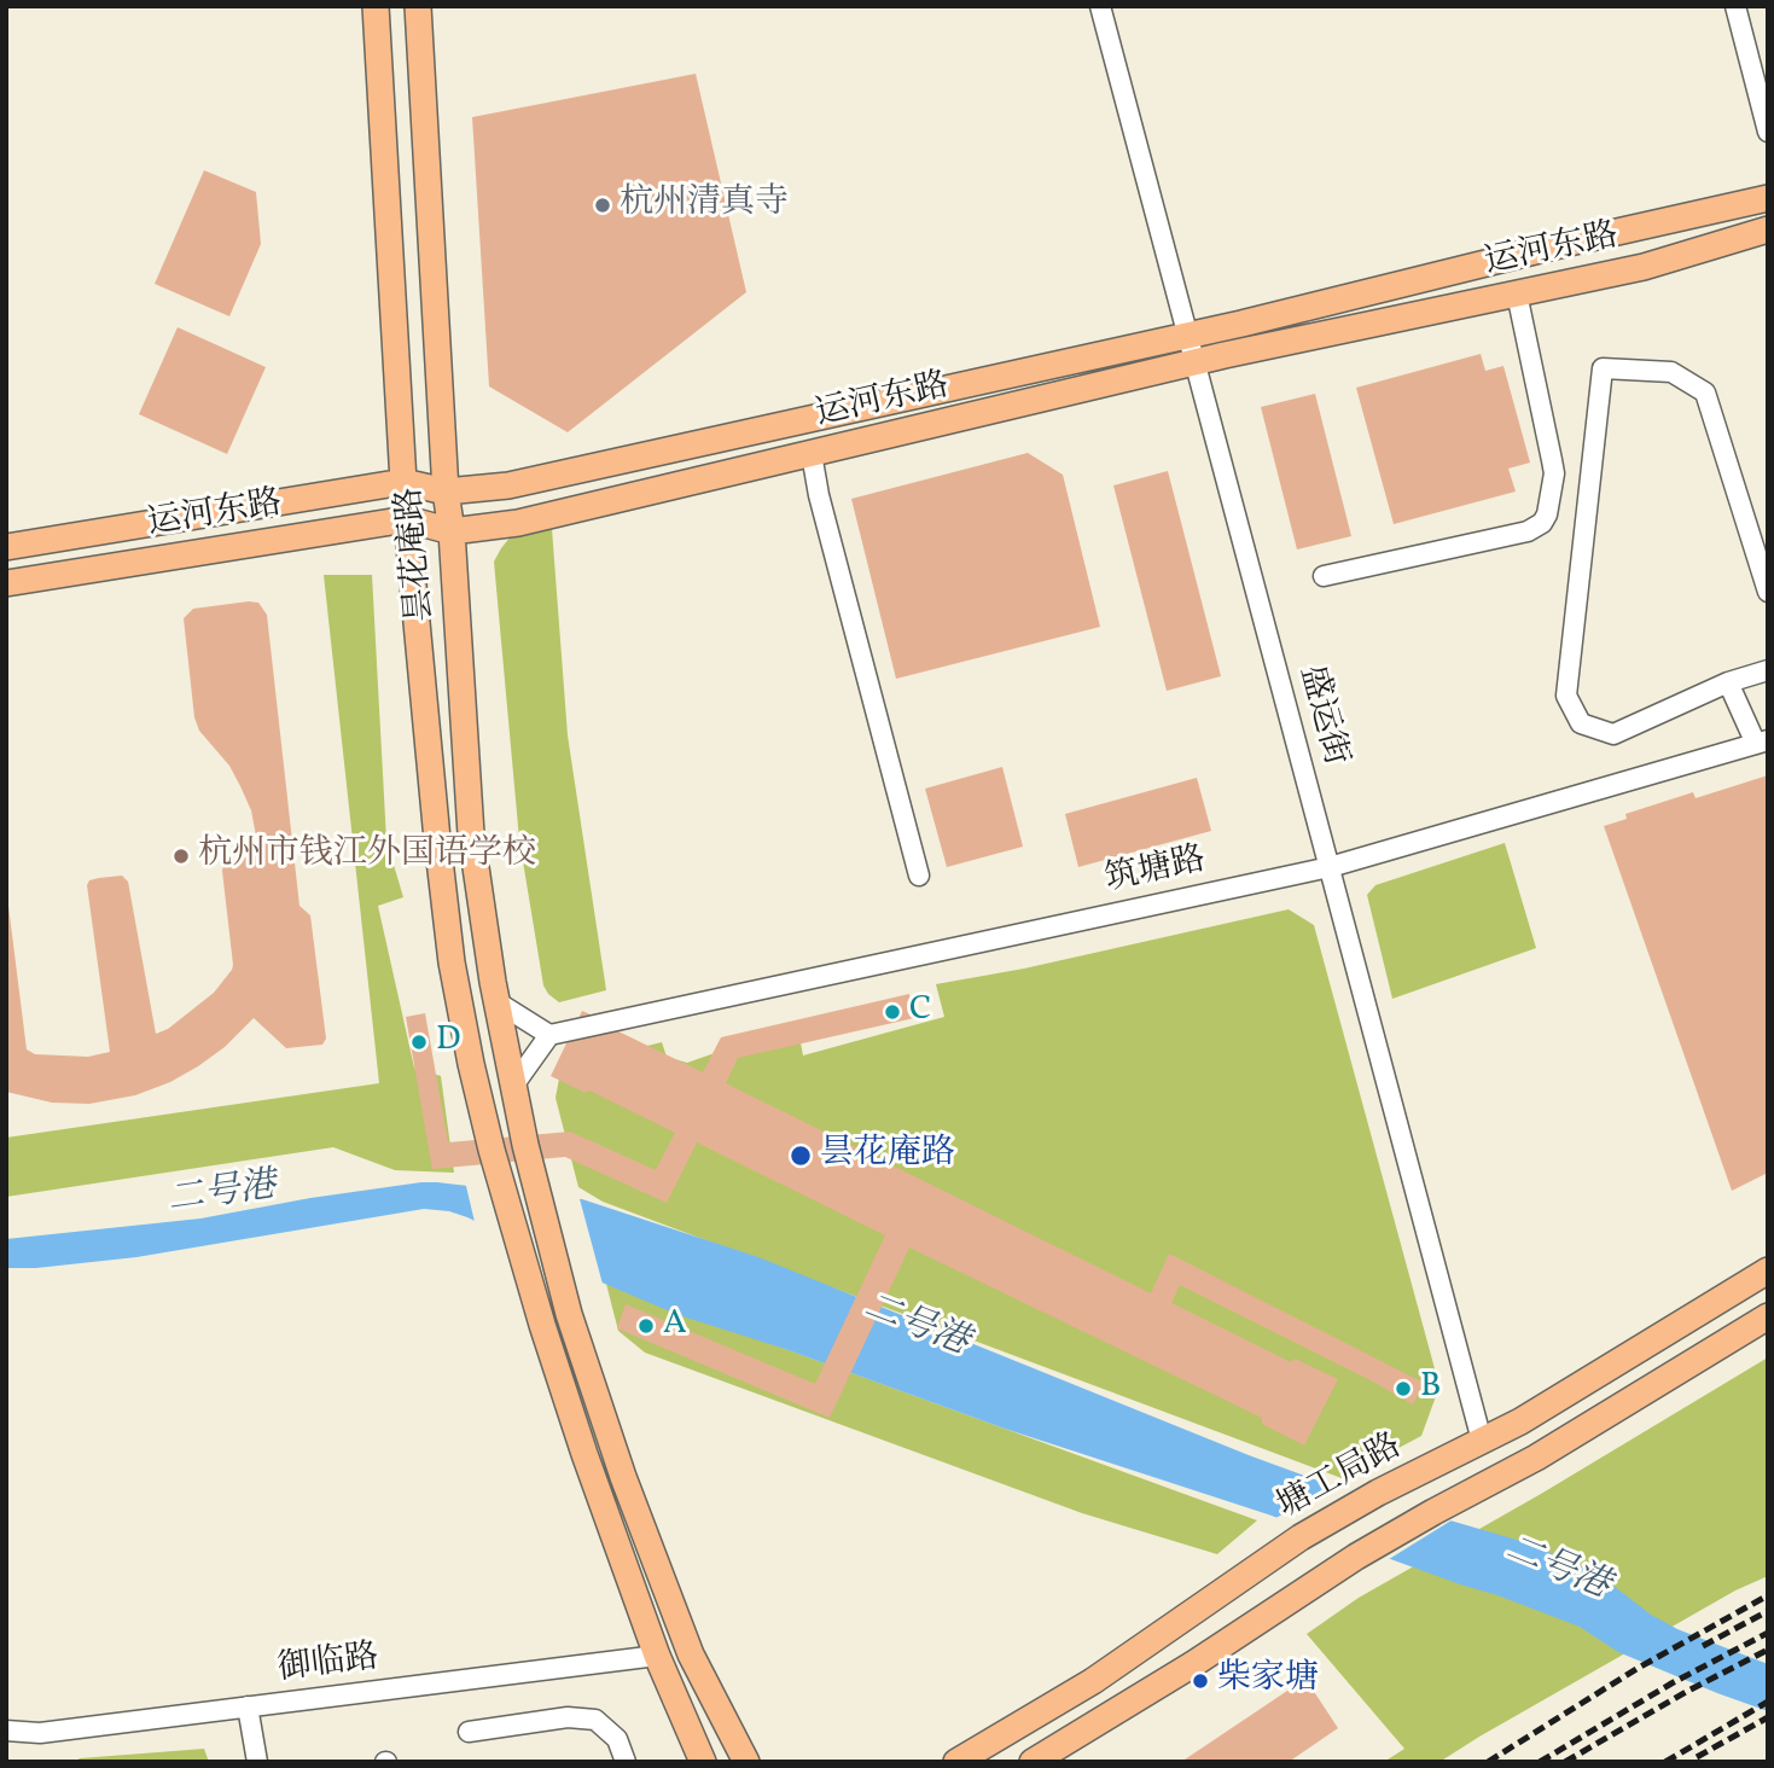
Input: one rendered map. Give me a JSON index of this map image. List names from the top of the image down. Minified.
{"streets":{"main road":["运河东路","昙花庵路","塘工局路"],"street":["盛运街","筑塘路","御临路"]},"crossings":[["运河东路","昙花庵路"],["运河东路","盛运街"],["昙花庵路","御临路"],["盛运街","筑塘路"],["盛运街","塘工局路"]],"water":["二号港"],"places":["杭州清真寺","杭州市钱江外国语学校","C","D","昙花庵路","A","B","柴家塘"]}
